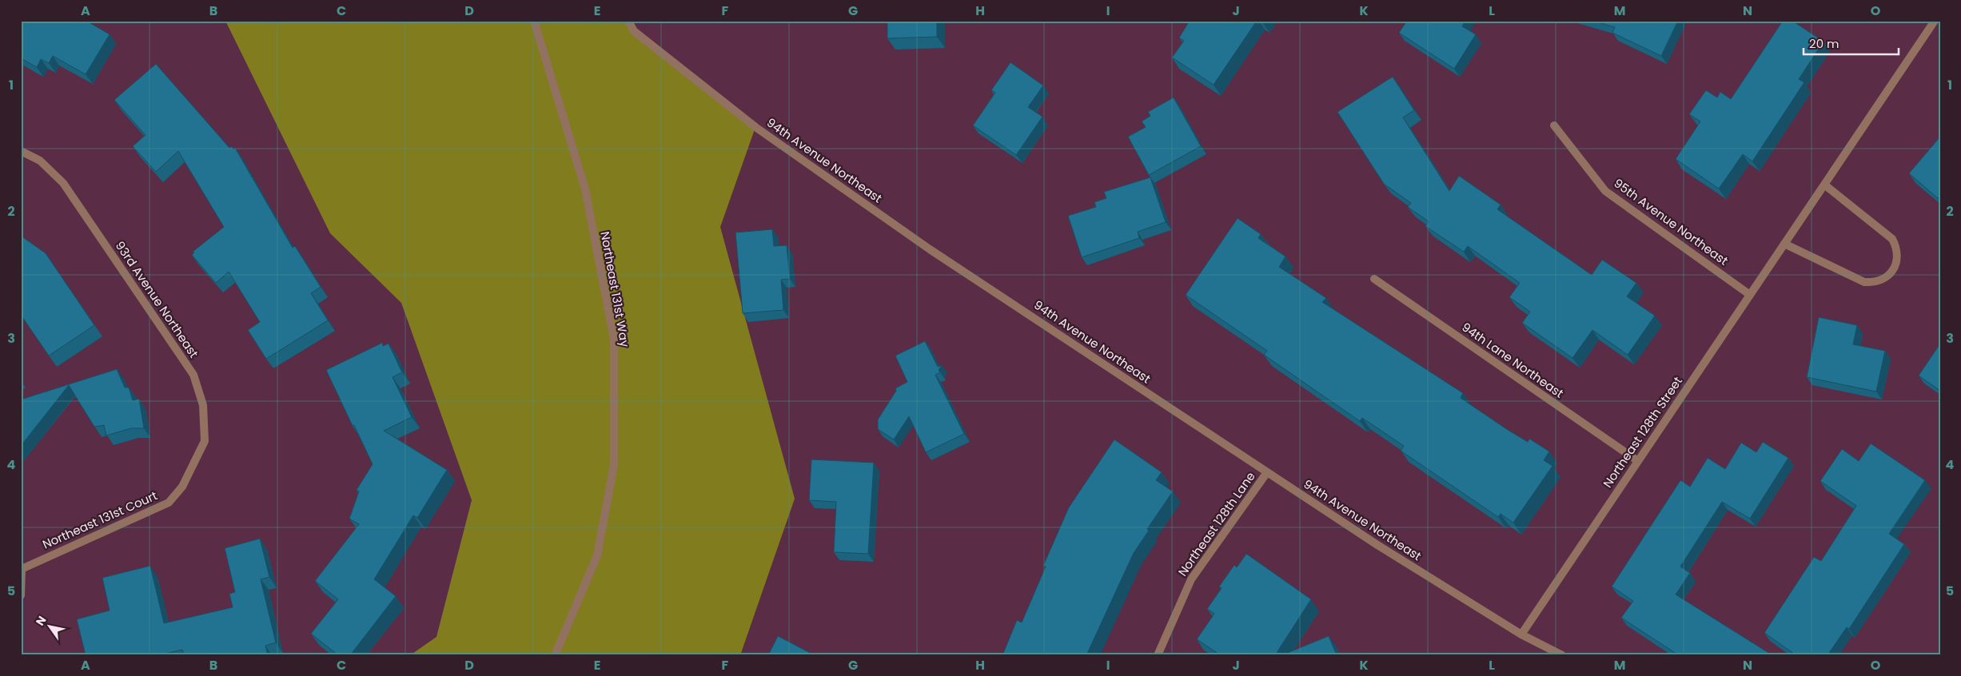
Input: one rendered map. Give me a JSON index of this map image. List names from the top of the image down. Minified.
{"streets":{"street":["94th Avenue Northeast","95th Avenue Northeast","Northeast 131st Way","93rd Avenue Northeast","94th Lane Northeast","Northeast 128th Street","Northeast 131st Court","Northeast 128th Lane"]},"crossings":[["94th Avenue Northeast","Northeast 128th Street"],["94th Avenue Northeast","Northeast 128th Lane"],["95th Avenue Northeast","Northeast 128th Street"],["93rd Avenue Northeast","Northeast 131st Court"],["94th Lane Northeast","Northeast 128th Street"]],"scale_bar":"20 m","north":"top left","grid":{"columns":["A","B","C","D","E","F","G","H","I","J","K","L","M","N","O"],"rows":["1","2","3","4","5"]}}
